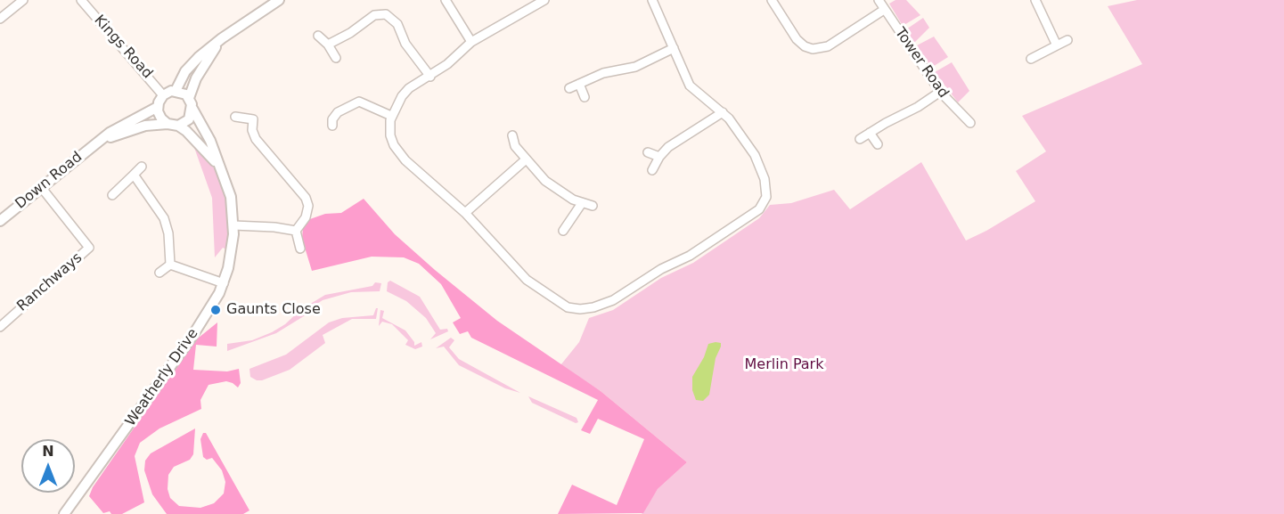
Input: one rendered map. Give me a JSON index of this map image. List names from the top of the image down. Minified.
{"streets":{"street":["Kings Road","Tower Road","Down Road","Ranchways","Weatherly Drive"]},"crossings":[["Kings Road","Down Road"],["Kings Road","Weatherly Drive"],["Down Road","Ranchways"],["Down Road","Weatherly Drive"]],"parks":["Merlin Park"],"places":["Gaunts Close"],"north":"top"}
